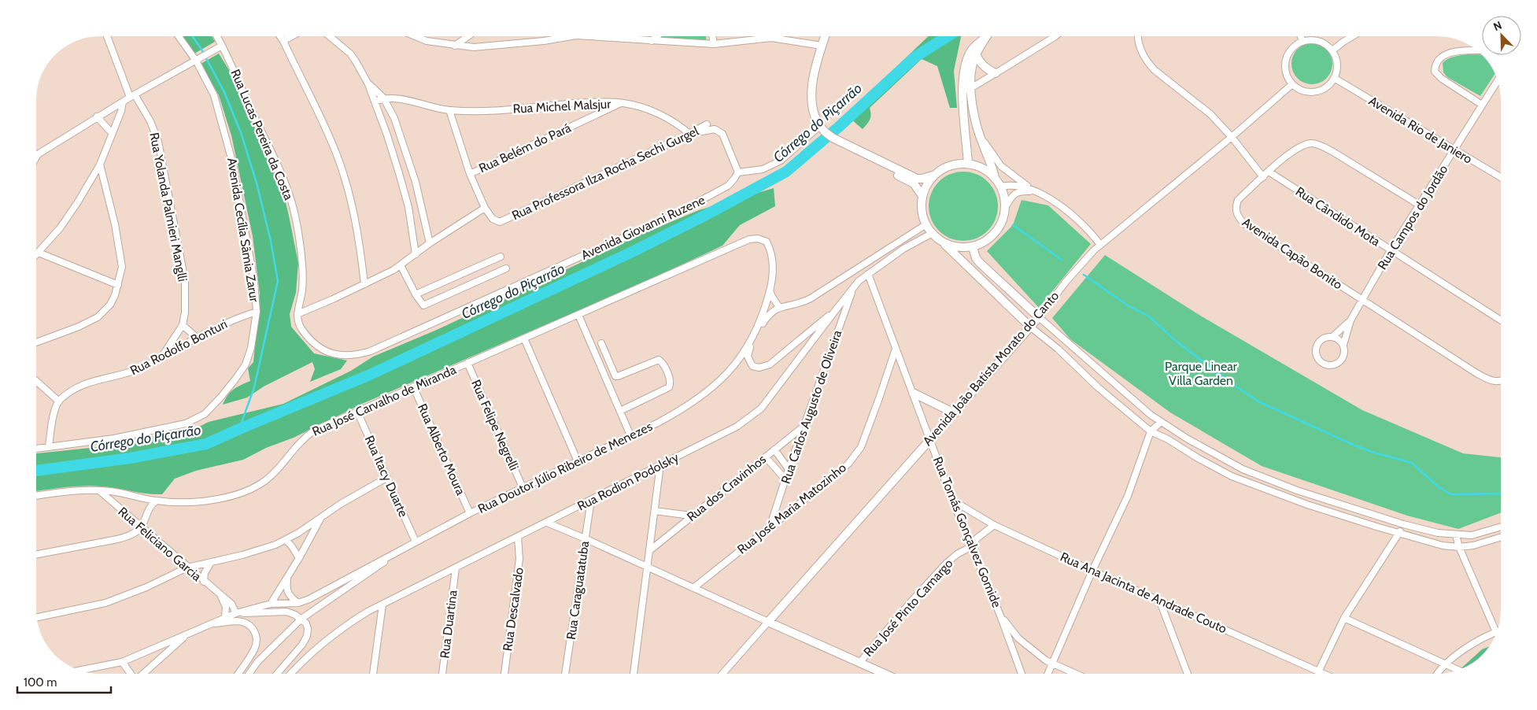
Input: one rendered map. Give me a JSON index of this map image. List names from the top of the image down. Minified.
{"streets":{"main road":["Avenida João Batista Morato do Canto"],"street":["Rua Michel Malsjur","Avenida Rio de Janiero","Rua Lucas Pereira da Costa","Rua Belém do Pará","Rua Professora Ilza Rocha Sechi Gurgel","Rua Yolanda Palmieri Manglli","Rua Cândido Mota","Rua Campos do Jordão","Avenida Giovanni Ruzene","Avenida Cecília Sâmia Zarur","Avenida Capão Bonito","Rua Rodolfo Bonturi","Rua José Carvalho de Miranda","Rua Carlos Augusto de Oliveira","Rua Felipe Negrelli","Rua Alberto Moura","Rua Doutor Júlio Ribeiro de Menezes","Rua Itacy Duarte","Rua Rodion Podolsky","Rua dos Cravinhos","Rua José Maria Matozinho","Rua Tomás Gonçalvez Gomide","Rua Feliciano Garcia","Rua Caraguatatuba","Rua Ana Jacinta de Andrade Couto","Rua José Pinto Camargo","Rua Descalvado","Rua Duartina"]},"crossings":[["Rua Michel Malsjur","Rua Belém do Pará"],["Rua Michel Malsjur","Rua Professora Ilza Rocha Sechi Gurgel"],["Avenida Rio de Janiero","Rua Campos do Jordão"],["Avenida Rio de Janiero","Avenida João Batista Morato do Canto"],["Rua Lucas Pereira da Costa","Avenida Giovanni Ruzene"],["Rua Yolanda Palmieri Manglli","Rua Rodolfo Bonturi"],["Rua Cândido Mota","Rua Campos do Jordão"],["Rua Cândido Mota","Avenida Capão Bonito"],["Rua Campos do Jordão","Avenida Capão Bonito"],["Avenida Cecília Sâmia Zarur","Rua Rodolfo Bonturi"],["Avenida João Batista Morato do Canto","Rua Tomás Gonçalvez Gomide"],["Rua José Carvalho de Miranda","Rua Felipe Negrelli"],["Rua José Carvalho de Miranda","Rua Alberto Moura"],["Rua José Carvalho de Miranda","Rua Doutor Júlio Ribeiro de Menezes"],["Rua José Carvalho de Miranda","Rua Itacy Duarte"],["Rua José Carvalho de Miranda","Rua Feliciano Garcia"],["Rua Carlos Augusto de Oliveira","Rua Rodion Podolsky"],["Rua Carlos Augusto de Oliveira","Rua dos Cravinhos"],["Rua Carlos Augusto de Oliveira","Rua José Maria Matozinho"],["Rua Felipe Negrelli","Rua Doutor Júlio Ribeiro de Menezes"],["Rua Alberto Moura","Rua Doutor Júlio Ribeiro de Menezes"],["Rua Doutor Júlio Ribeiro de Menezes","Rua Itacy Duarte"],["Rua Doutor Júlio Ribeiro de Menezes","Rua Feliciano Garcia"],["Rua Rodion Podolsky","Rua Tomás Gonçalvez Gomide"],["Rua Rodion Podolsky","Rua Caraguatatuba"],["Rua Rodion Podolsky","Rua Descalvado"],["Rua Rodion Podolsky","Rua Duartina"],["Rua José Maria Matozinho","Rua Tomás Gonçalvez Gomide"],["Rua Tomás Gonçalvez Gomide","Rua Ana Jacinta de Andrade Couto"],["Rua Tomás Gonçalvez Gomide","Rua José Pinto Camargo"],["Rua Ana Jacinta de Andrade Couto","Rua José Pinto Camargo"]],"water":["Córrego do Piçarrão"],"parks":["Parque Linear Villa Garden"],"scale_bar":"100 m","north":"top left"}
